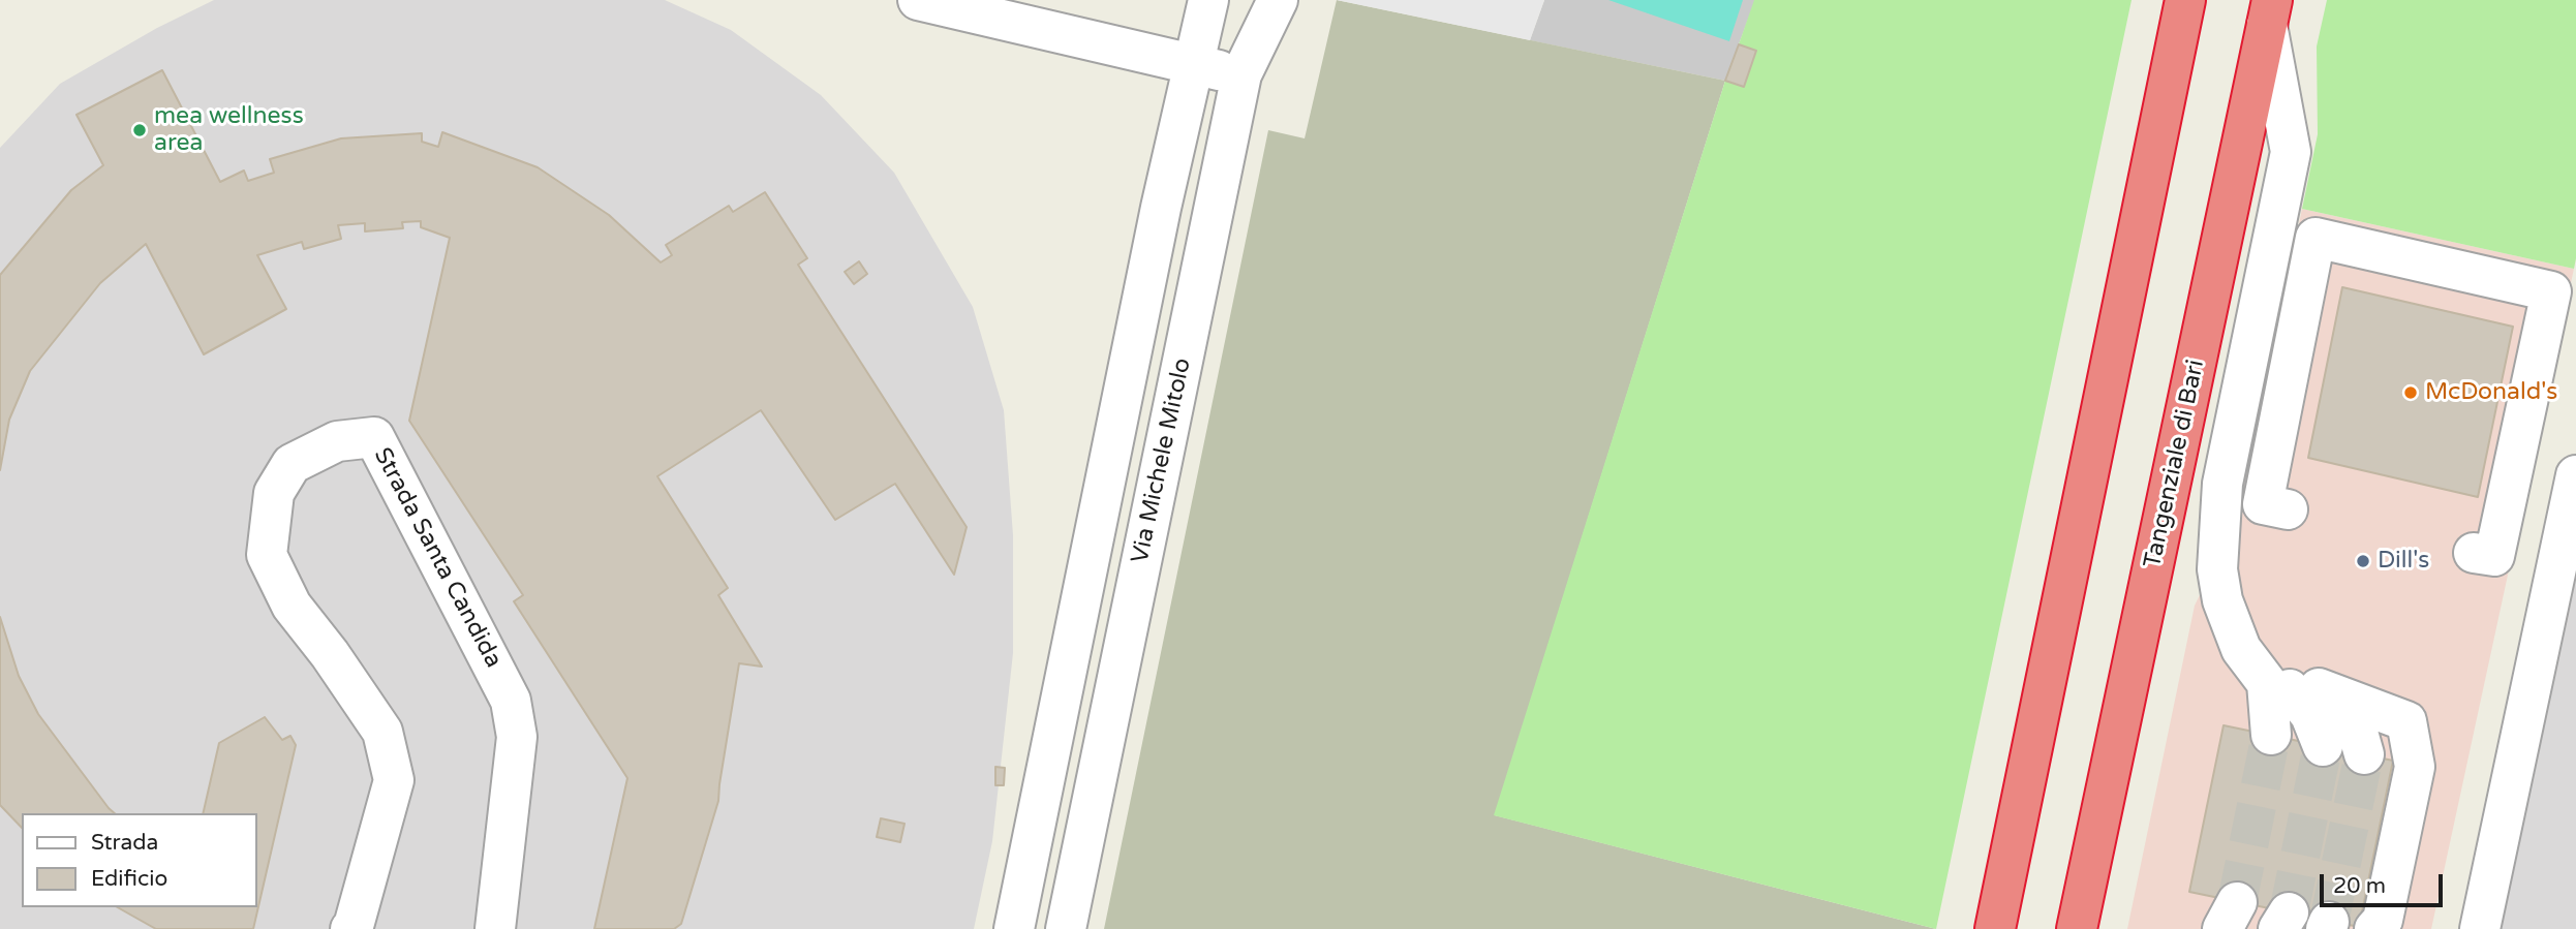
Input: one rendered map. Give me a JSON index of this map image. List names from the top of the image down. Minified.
{"streets":{"highway":["Tangenziale di Bari"],"street":["Via Michele Mitolo","Strada Santa Candida"]},"places":["mea wellness area","McDonald's","Dill's"],"legend":["Strada","Edificio"],"scale_bar":"20 m"}
